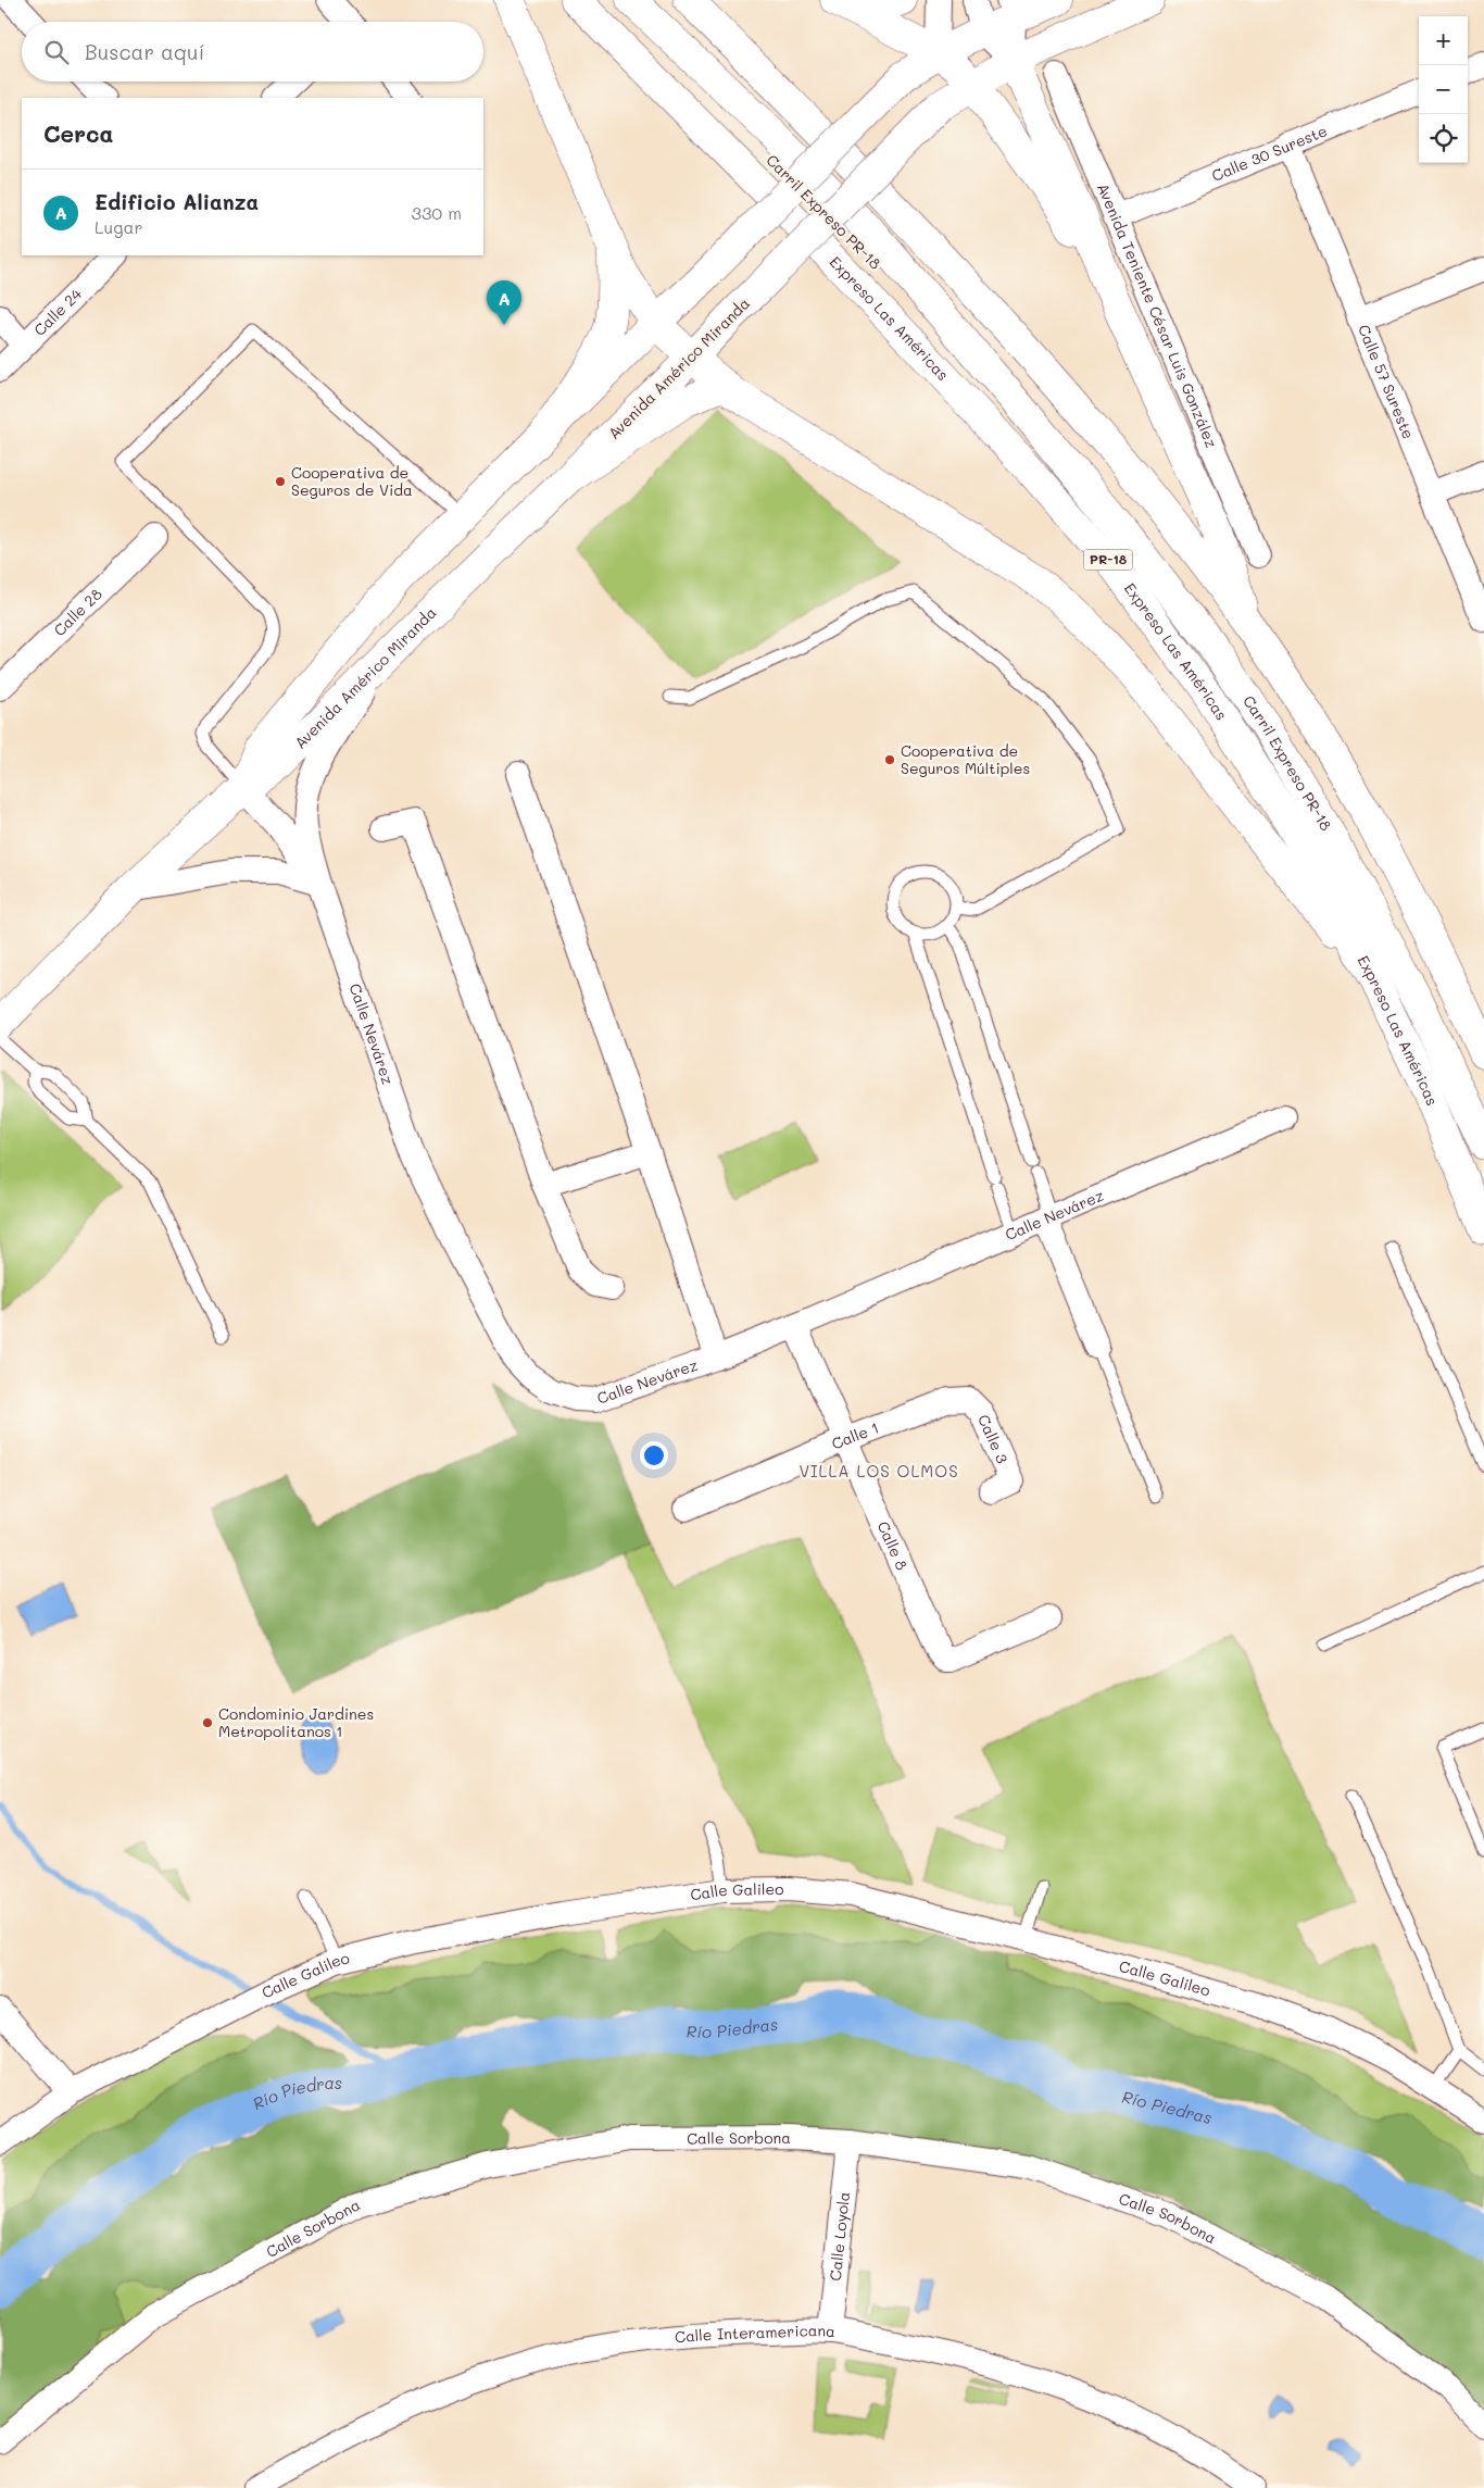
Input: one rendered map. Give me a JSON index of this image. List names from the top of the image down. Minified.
{"streets":{"main road":["Carril Expreso PR-18","Expreso Las Américas","Avenida Américo Miranda","PR-18"],"street":["Calle 30 Sureste","Calle 24","Avenida Teniente César Luis González","Calle 57 Sureste","Calle 28","Calle Nevárez","Calle 1","Calle 3","Calle 8","Calle Galileo","Calle Sorbona","Calle Loyola","Calle Interamericana"]},"crossings":[["Calle 30 Sureste","Avenida Teniente César Luis González"],["Calle 30 Sureste","Calle 57 Sureste"],["Avenida Américo Miranda","Calle Nevárez"],["Calle Nevárez","Calle 8"],["Calle 1","Calle 3"],["Calle 1","Calle 8"],["Calle Sorbona","Calle Loyola"],["Calle Loyola","Calle Interamericana"]],"districts":["VILLA LOS OLMOS"],"water":["Río Piedras"],"places":["Cooperativa de Seguros de Vida","Cooperativa de Seguros Múltiples","Condominio Jardines Metropolitanos 1"],"page":{"map_buttons":["+","−"],"search":"Buscar aquí","heading":"Cerca","list":[{"mark":"A","name":"Edificio Alianza","note":"Lugar","value":"330 m"}],"pins":"A"}}
